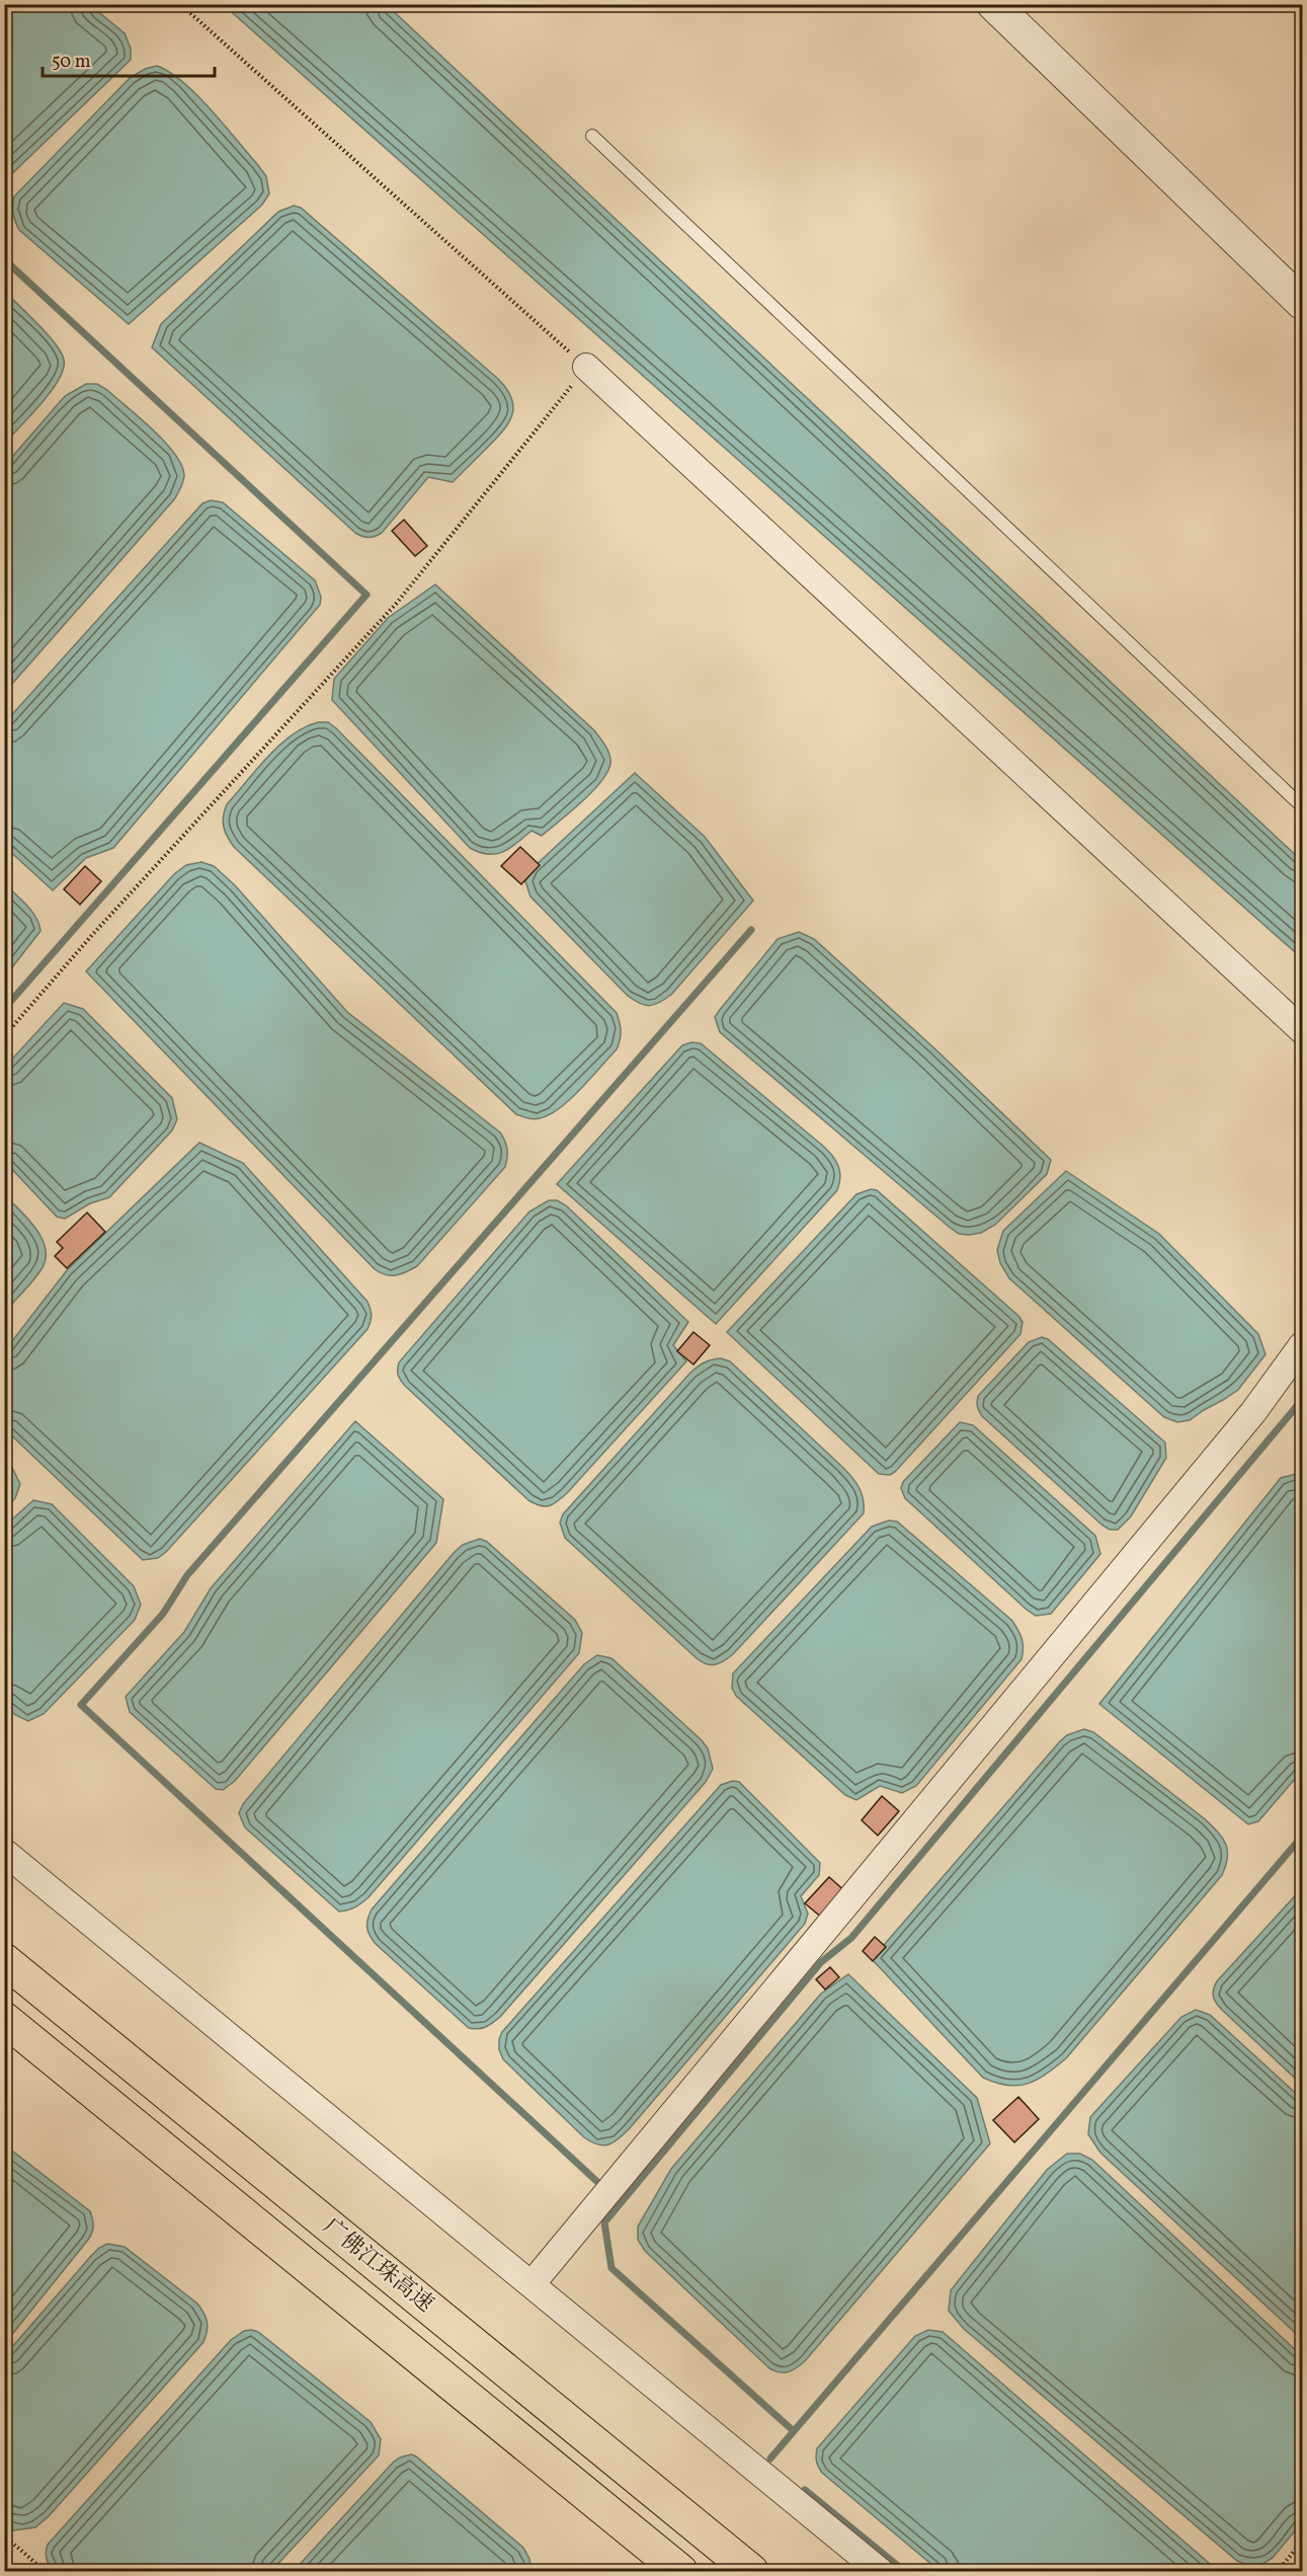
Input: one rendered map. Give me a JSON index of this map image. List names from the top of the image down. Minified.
{"streets":{"highway":["广佛江珠高速"]},"scale_bar":"50 m"}
